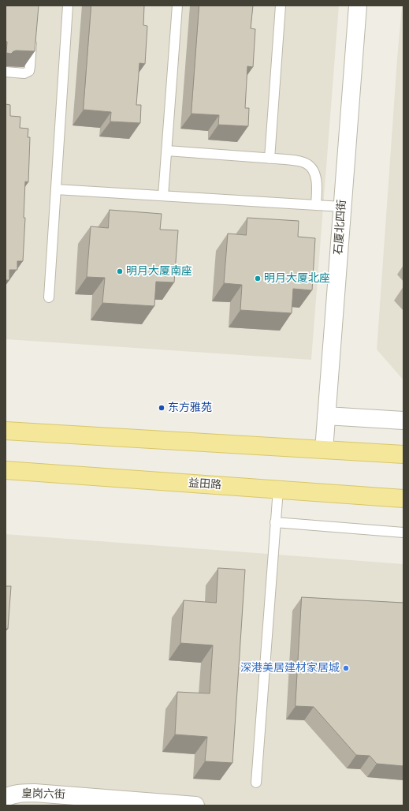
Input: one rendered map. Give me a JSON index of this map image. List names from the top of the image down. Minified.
{"streets":{"main road":["益田路"],"street":["石厦北四街","皇岗六街"]},"places":["明月大厦南座","明月大厦北座","东方雅苑","深港美居建材家居城"]}
